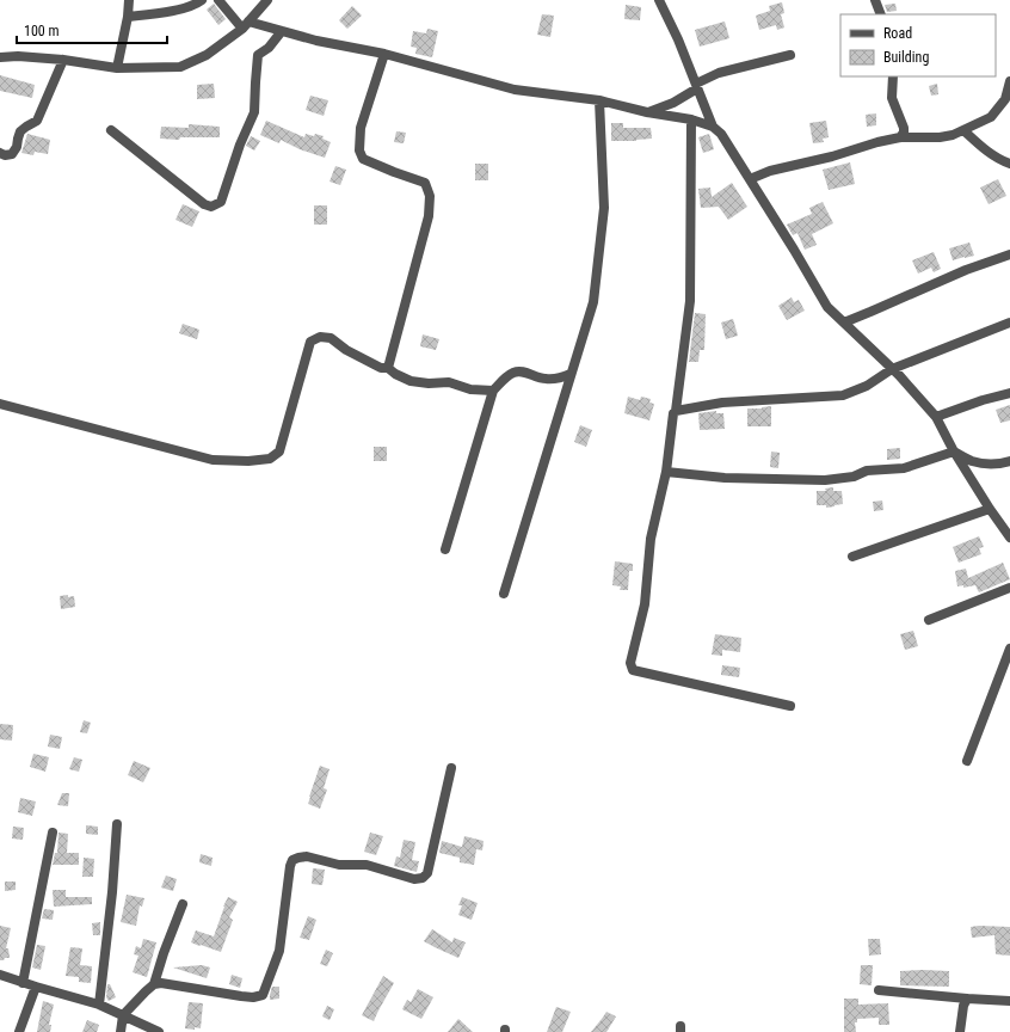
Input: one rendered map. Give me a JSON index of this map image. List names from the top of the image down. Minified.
{"legend":["Road","Building"],"scale_bar":"100 m"}
